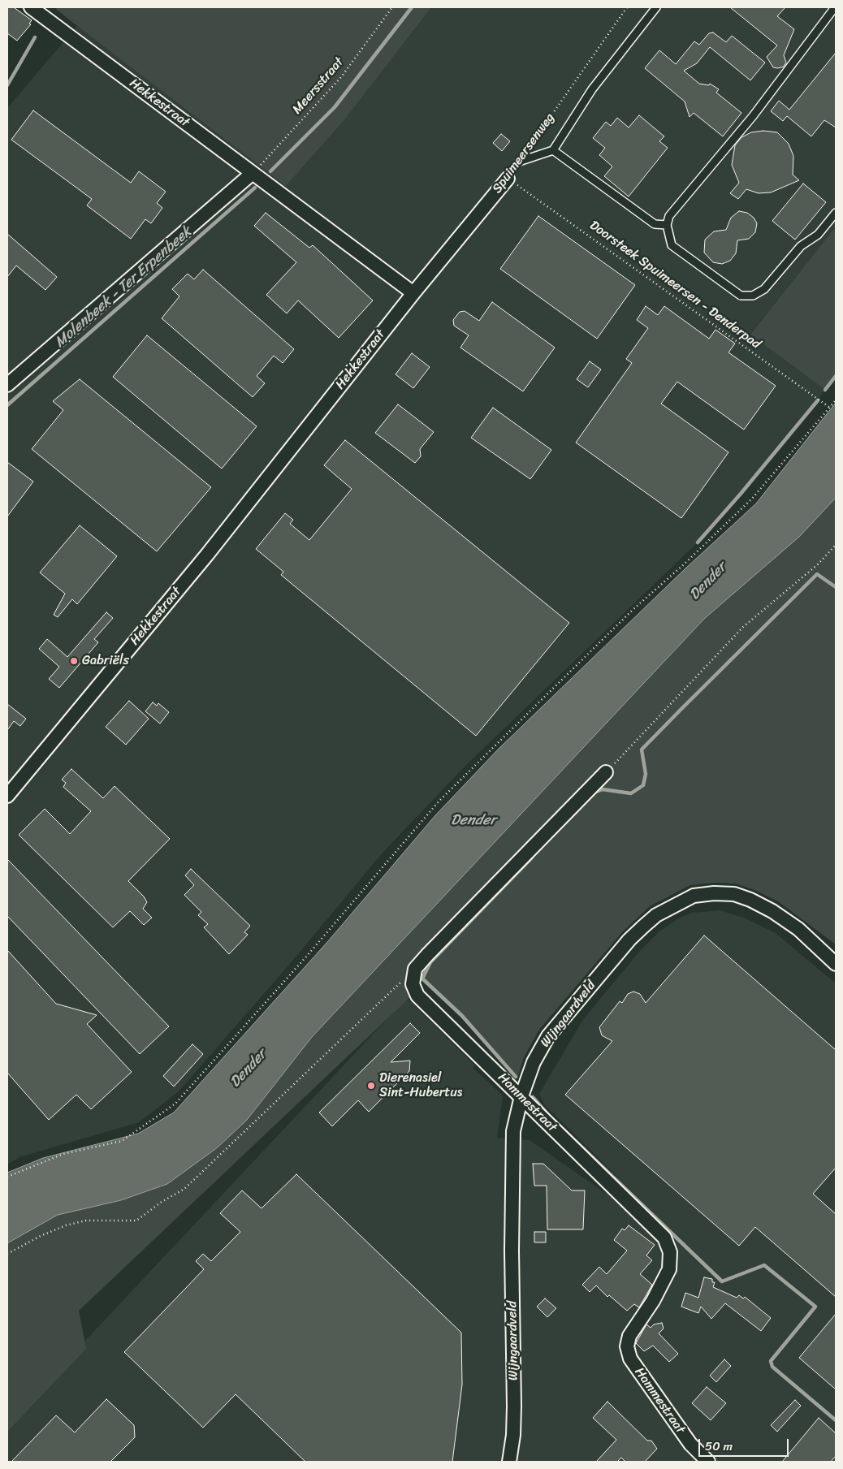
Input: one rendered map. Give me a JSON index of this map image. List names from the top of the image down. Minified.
{"streets":{"street":["Hekkestraat","Spuimeersenweg","Wijngaardveld","Hammestraat"],"path":["Meersstraat","Doorsteek Spuimeersen - Denderpad"]},"crossings":[["Meersstraat","Hekkestraat"],["Hekkestraat","Spuimeersenweg"],["Spuimeersenweg","Doorsteek Spuimeersen - Denderpad"],["Wijngaardveld","Hammestraat"]],"water":["Molenbeek - Ter Erpenbeek","Dender"],"places":["Gabriëls","Dierenasiel Sint-Hubertus"],"scale_bar":"50 m"}
